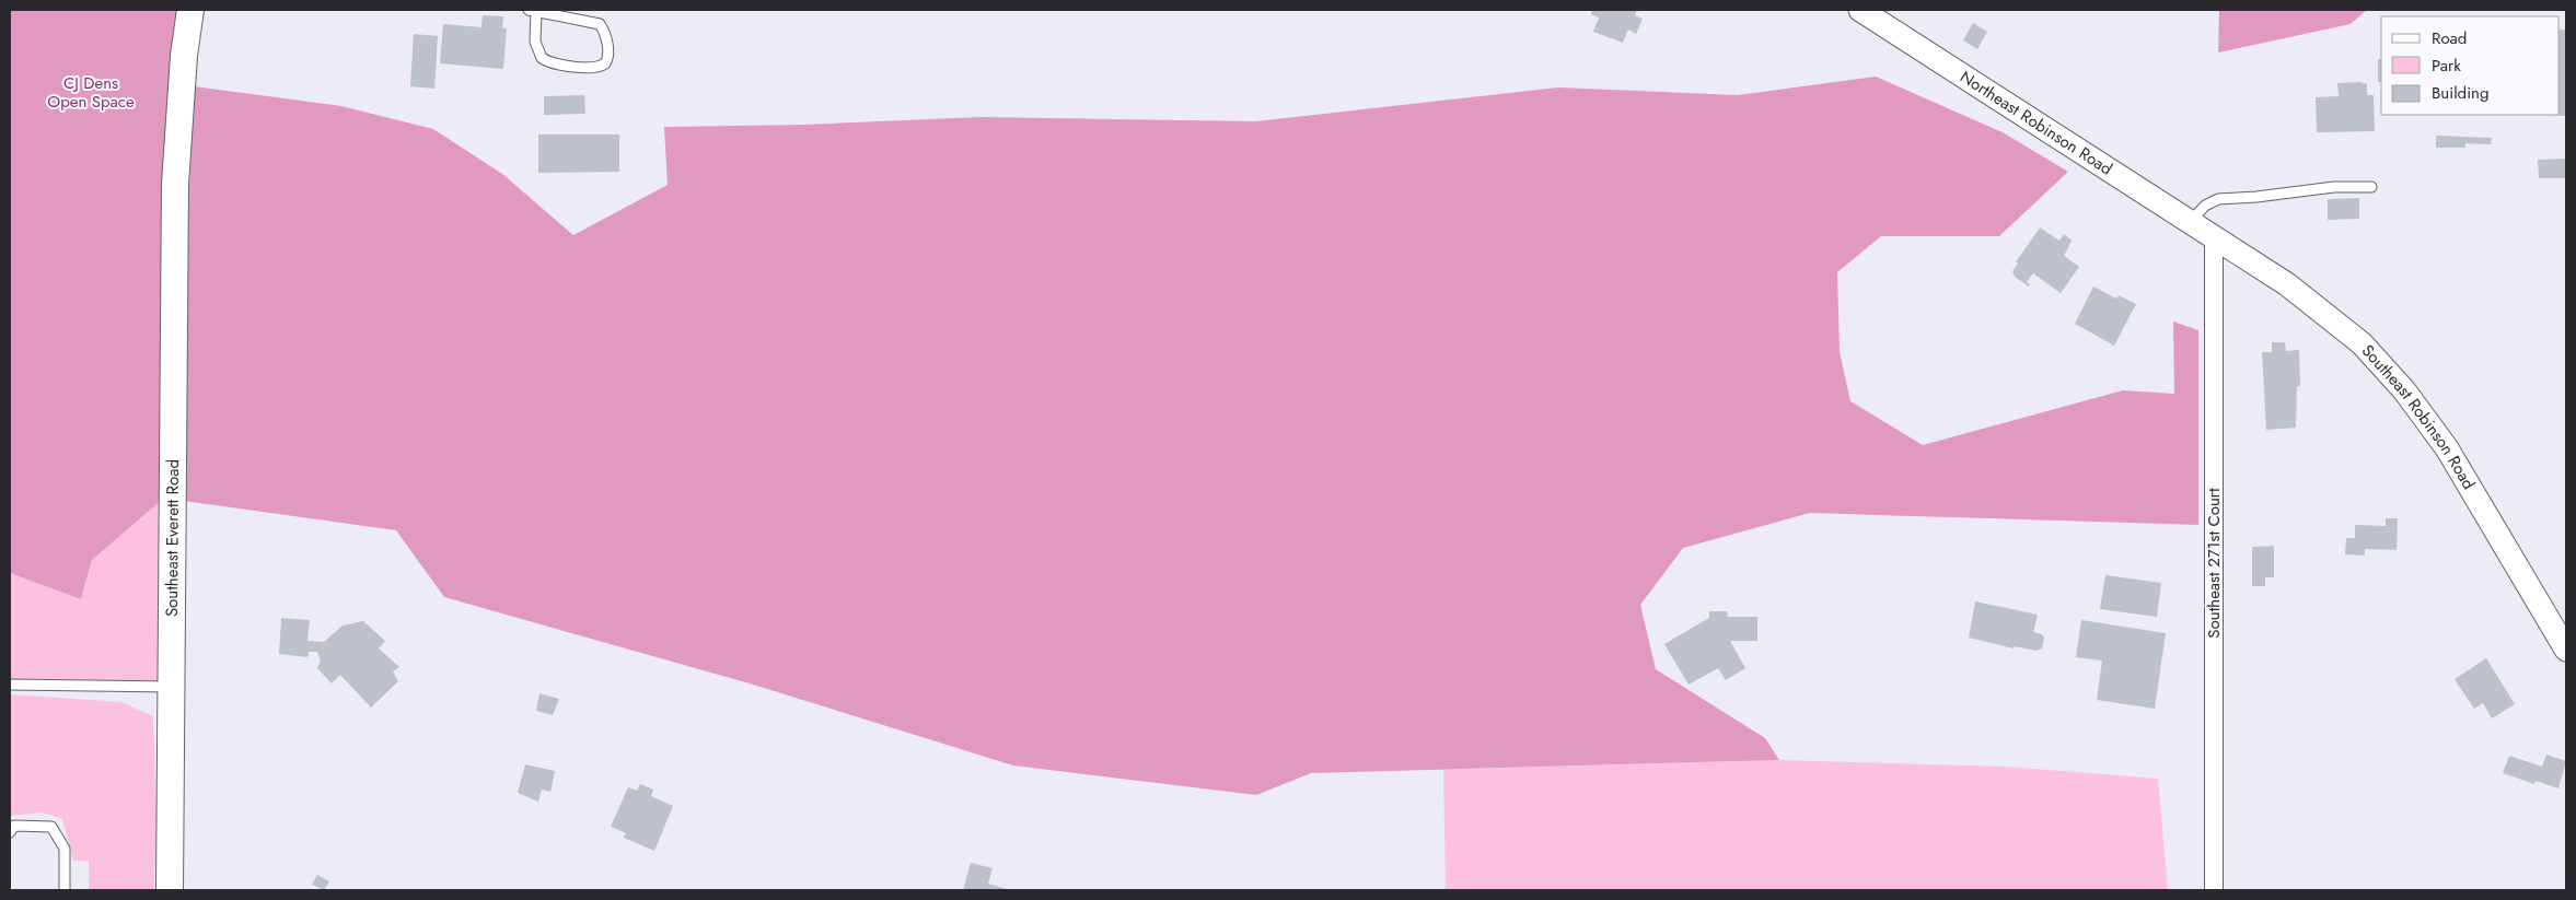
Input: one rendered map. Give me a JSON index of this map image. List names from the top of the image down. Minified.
{"streets":{"main road":["Southeast Everett Road"],"street":["Northeast Robinson Road","Southeast Robinson Road","Southeast 271st Court"]},"crossings":[["Northeast Robinson Road","Southeast Robinson Road"],["Northeast Robinson Road","Southeast 271st Court"],["Southeast Robinson Road","Southeast 271st Court"]],"parks":["CJ Dens Open Space"],"legend":["Road","Park","Building"]}
